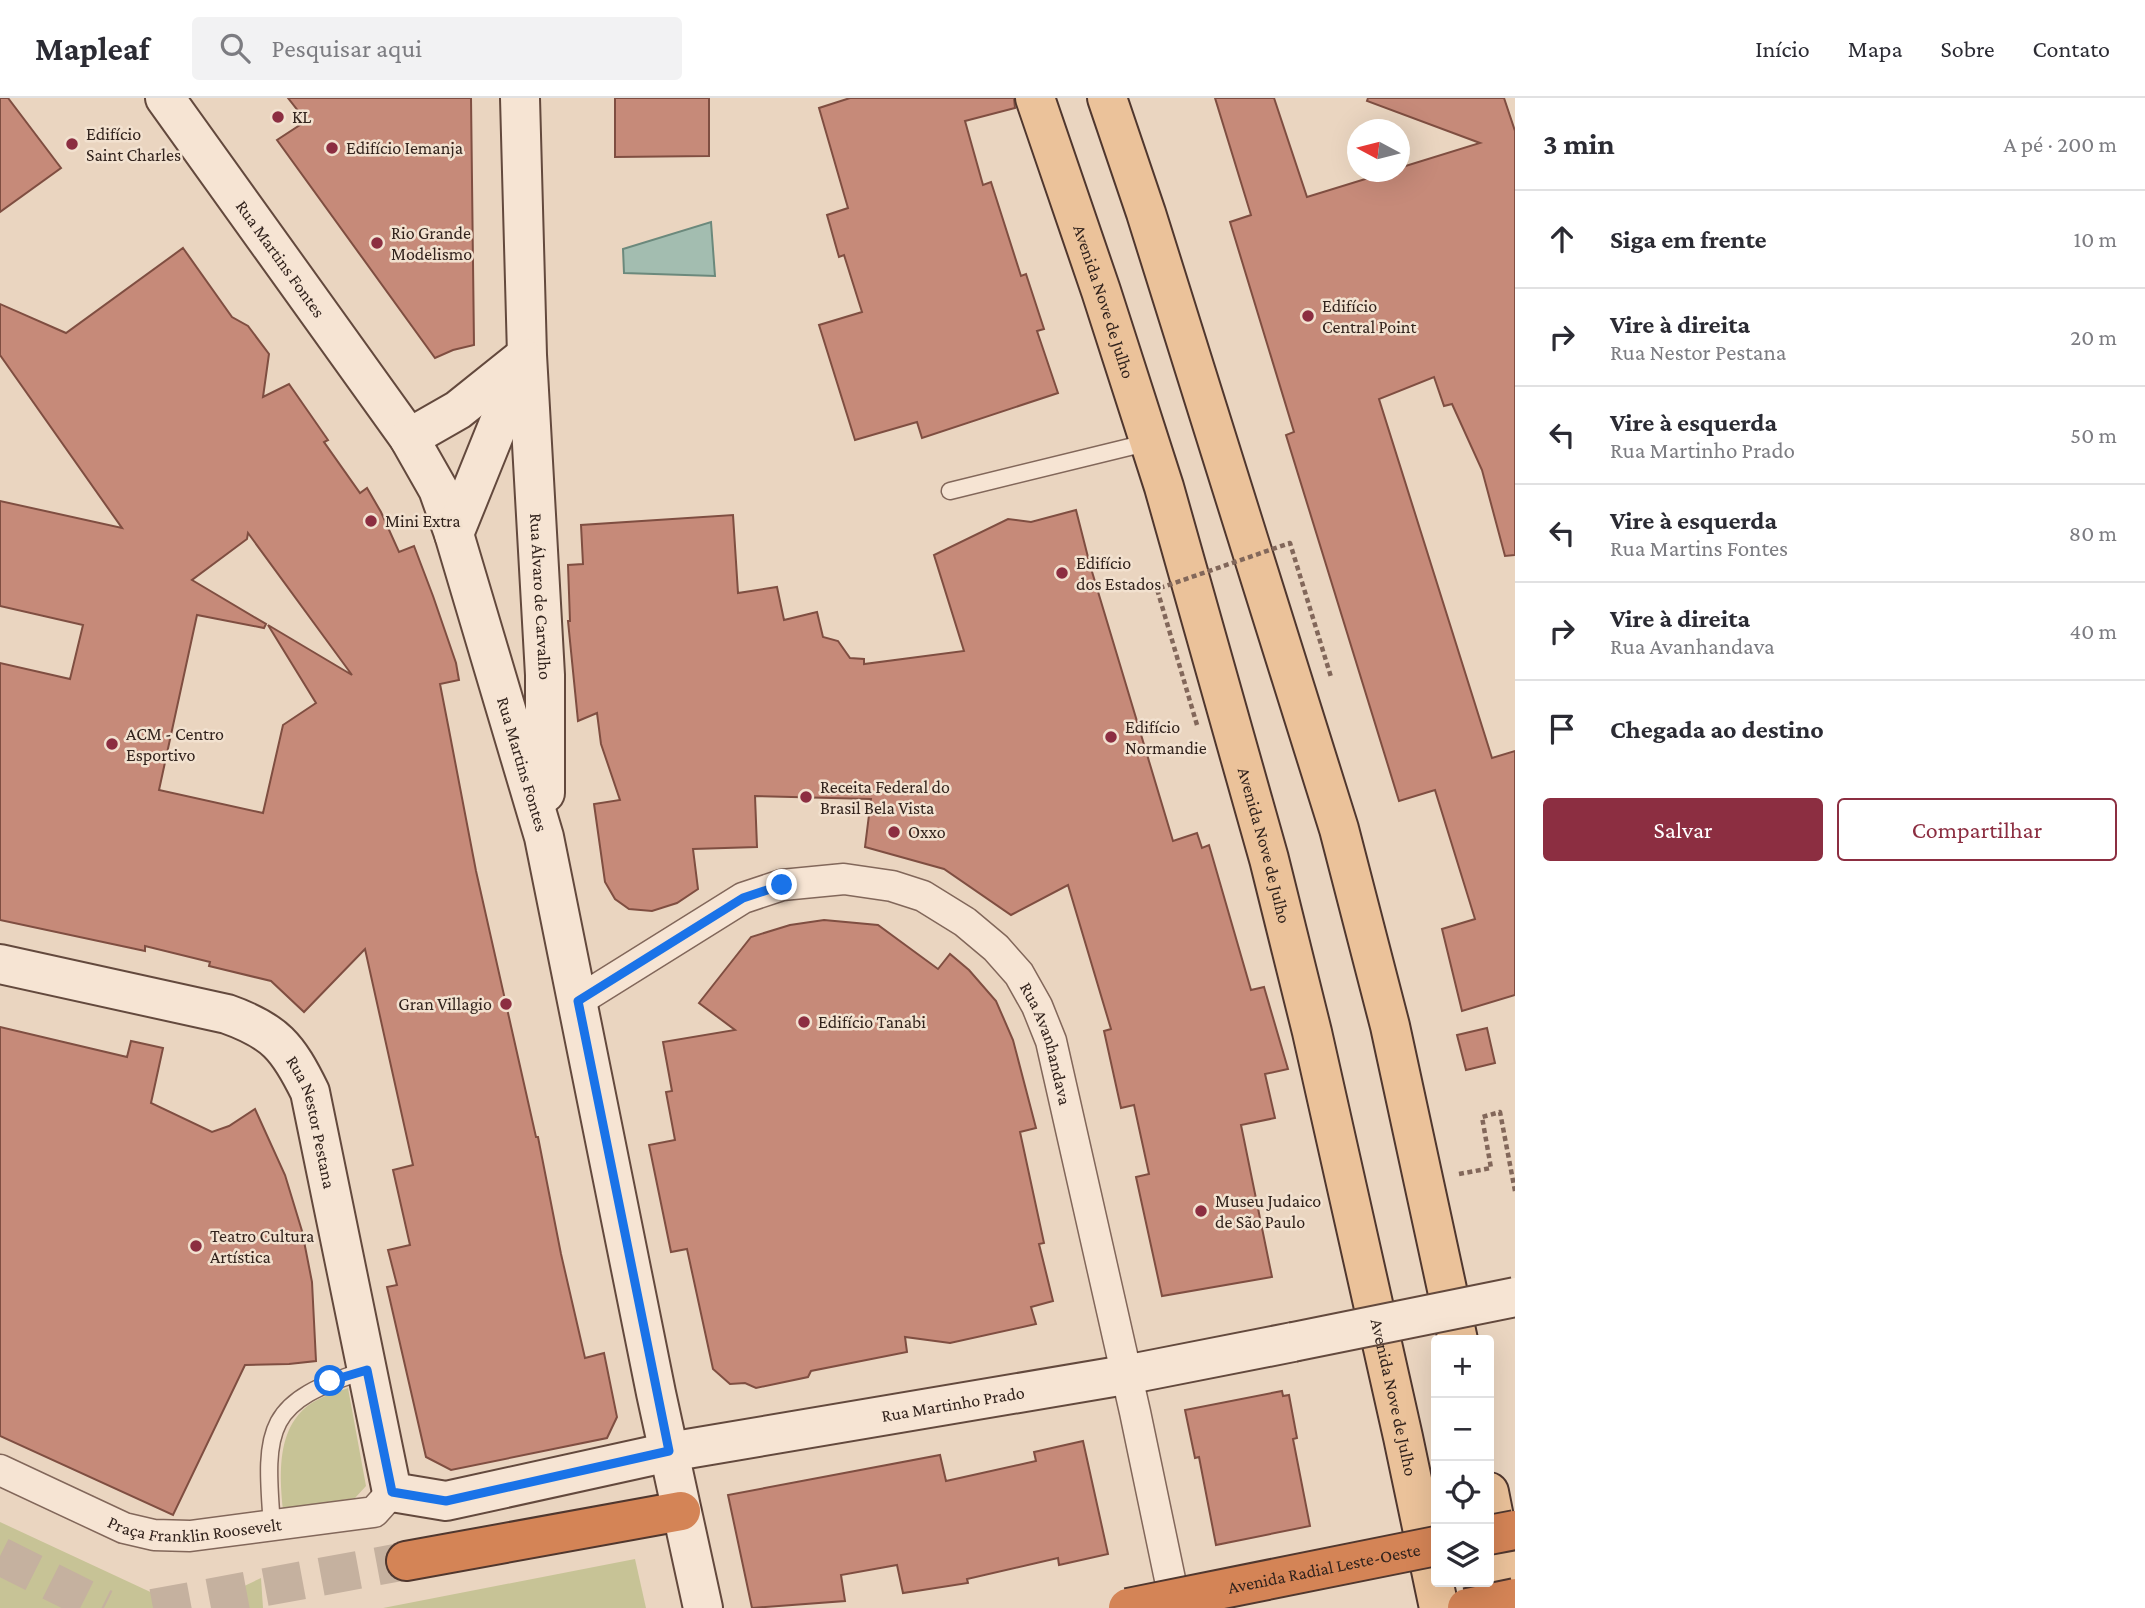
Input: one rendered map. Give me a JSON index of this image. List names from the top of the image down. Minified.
{"streets":{"highway":["Avenida Radial Leste-Oeste"],"main road":["Rua Martins Fontes","Avenida Nove de Julho","Rua Álvaro de Carvalho","Rua Nestor Pestana","Rua Martinho Prado"],"street":["Rua Avanhandava","Praça Franklin Roosevelt"]},"crossings":[["Rua Martins Fontes","Rua Álvaro de Carvalho"],["Rua Martins Fontes","Rua Avanhandava"],["Rua Martins Fontes","Rua Martinho Prado"],["Rua Avanhandava","Rua Martinho Prado"],["Rua Nestor Pestana","Rua Martinho Prado"],["Rua Nestor Pestana","Praça Franklin Roosevelt"],["Rua Martinho Prado","Praça Franklin Roosevelt"]],"places":["KL","Edifício Saint Charles","Edifício Iemanja","Rio Grande Modelismo","Edifício Central Point","Mini Extra","Edifício dos Estados","Edifício Normandie","ACM - Centro Esportivo","Receita Federal do Brasil Bela Vista","Oxxo","Gran Villagio","Edifício Tanabi","Museu Judaico de São Paulo","Teatro Cultura Artística"],"north":"left","page":{"header":"Mapleaf","search":"Pesquisar aqui","nav":["Início","Mapa","Sobre","Contato"],"heading":["3 min","A pé · 200 m"],"list":[["Siga em frente","10 m"],["Vire à direita","Rua Nestor Pestana","20 m"],["Vire à esquerda","Rua Martinho Prado","50 m"],["Vire à esquerda","Rua Martins Fontes","80 m"],["Vire à direita","Rua Avanhandava","40 m"],"Chegada ao destino"],"buttons":["Salvar","Compartilhar"],"map_buttons":["+","−"]}}
